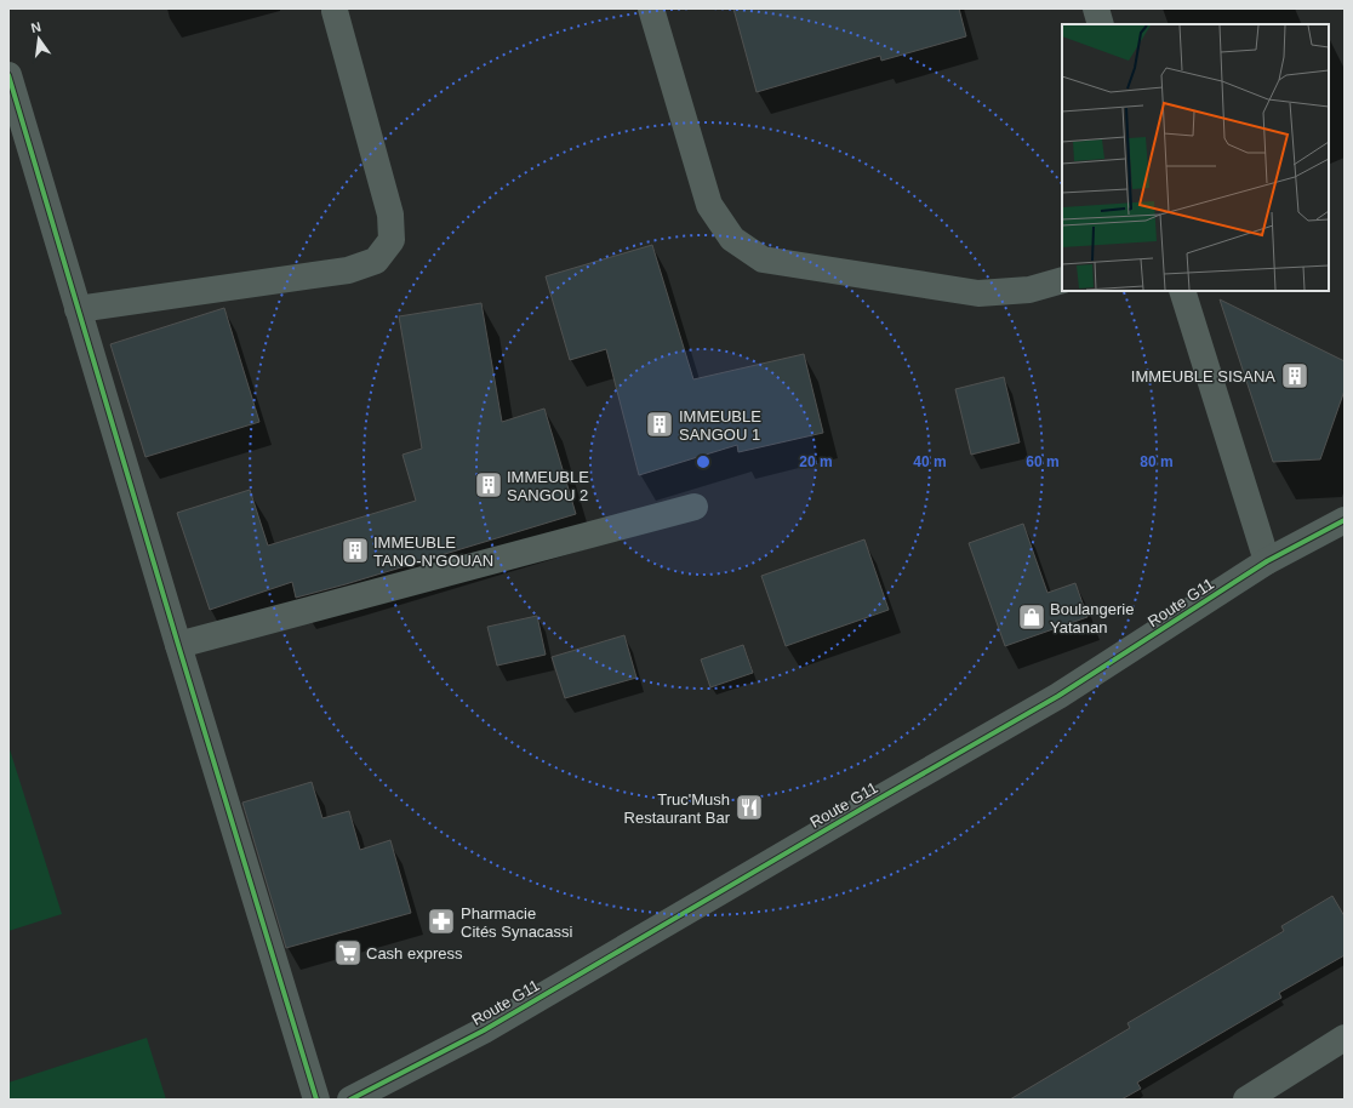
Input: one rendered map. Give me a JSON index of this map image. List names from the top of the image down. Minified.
{"streets":{"street":["Route G11"]},"places":{"building":["IMMEUBLE SISANA","IMMEUBLE SANGOU 1","IMMEUBLE SANGOU 2","IMMEUBLE TANO-N'GOUAN"],"shop":["Boulangerie Yatanan"],"restaurant":["Truc'Mush Restaurant Bar"],"pharmacy":["Pharmacie Cités Synacassi"],"supermarket":["Cash express"]},"north":"top","rings":["20 m","40 m","60 m","80 m"]}
